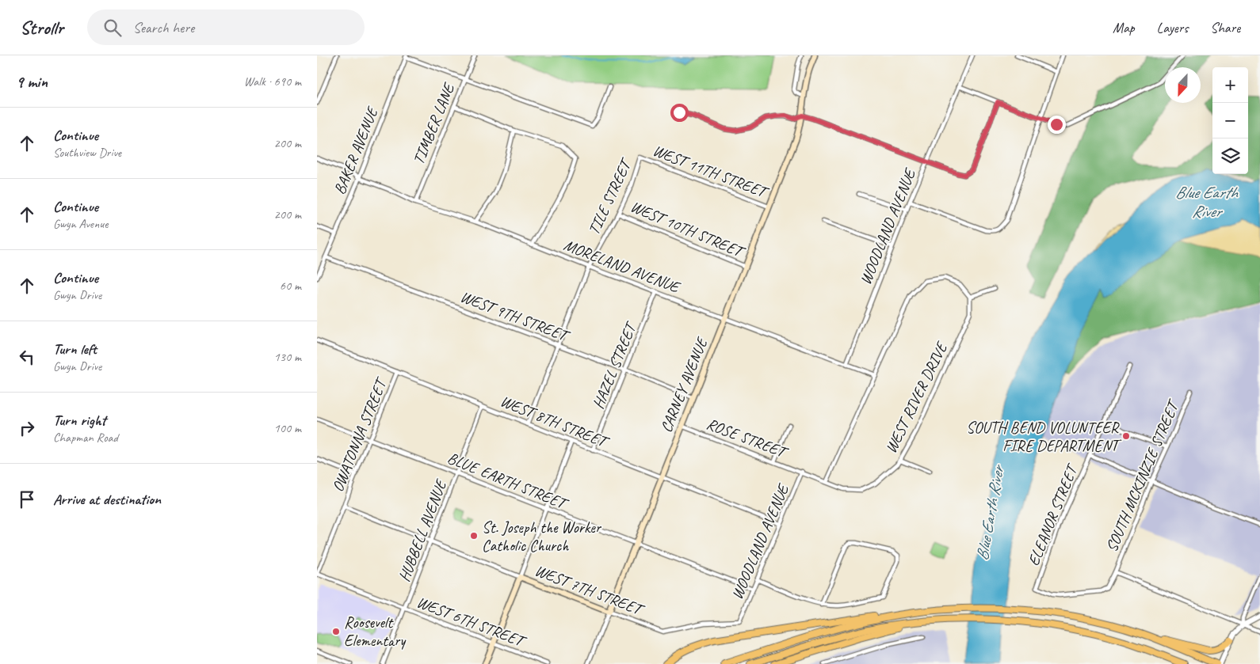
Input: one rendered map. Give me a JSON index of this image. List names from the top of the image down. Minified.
{"streets":{"main road":["CARNEY AVENUE","WEST 7TH STREET"],"street":["TIMBER LANE","BAKER AVENUE","WEST 11TH STREET","TILE STREET","WOODLAND AVENUE","WEST 10TH STREET","MORELAND AVENUE","WEST 9TH STREET","HAZEL STREET","WEST RIVER DRIVE","WEST 8TH STREET","OWATONNA STREET","ROSE STREET","SOUTH MCKINZIE STREET","BLUE EARTH STREET","ELEANOR STREET","HUBBELL AVENUE","WEST 6TH STREET"]},"crossings":[["TIMBER LANE","MORELAND AVENUE"],["BAKER AVENUE","MORELAND AVENUE"],["BAKER AVENUE","WEST 9TH STREET"],["WEST 11TH STREET","TILE STREET"],["WEST 11TH STREET","CARNEY AVENUE"],["TILE STREET","WEST 10TH STREET"],["TILE STREET","MORELAND AVENUE"],["TILE STREET","WEST 9TH STREET"],["TILE STREET","WEST 8TH STREET"],["WOODLAND AVENUE","MORELAND AVENUE"],["WOODLAND AVENUE","WEST RIVER DRIVE"],["WOODLAND AVENUE","WEST 8TH STREET"],["WOODLAND AVENUE","ROSE STREET"],["WOODLAND AVENUE","BLUE EARTH STREET"],["WOODLAND AVENUE","WEST 7TH STREET"],["WEST 10TH STREET","CARNEY AVENUE"],["MORELAND AVENUE","HAZEL STREET"],["MORELAND AVENUE","CARNEY AVENUE"],["WEST 9TH STREET","HAZEL STREET"],["WEST 9TH STREET","CARNEY AVENUE"],["HAZEL STREET","WEST 8TH STREET"],["CARNEY AVENUE","WEST 8TH STREET"],["CARNEY AVENUE","ROSE STREET"],["CARNEY AVENUE","BLUE EARTH STREET"],["CARNEY AVENUE","WEST 7TH STREET"],["WEST RIVER DRIVE","ROSE STREET"],["WEST 8TH STREET","OWATONNA STREET"],["WEST 8TH STREET","HUBBELL AVENUE"],["OWATONNA STREET","BLUE EARTH STREET"],["OWATONNA STREET","WEST 7TH STREET"],["OWATONNA STREET","WEST 6TH STREET"],["SOUTH MCKINZIE STREET","ELEANOR STREET"],["BLUE EARTH STREET","HUBBELL AVENUE"],["HUBBELL AVENUE","WEST 7TH STREET"],["HUBBELL AVENUE","WEST 6TH STREET"]],"water":["Blue Earth River"],"places":["SOUTH BEND VOLUNTEER FIRE DEPARTMENT","St. Joseph the Worker Catholic Church","Roosevelt Elementary"],"north":"bottom","page":{"header":"Strollr","search":"Search here","nav":["Map","Layers","Share"],"heading":["9 min","Walk · 690 m"],"map_buttons":["+","−"],"list":[["Continue","Southview Drive","200 m"],["Continue","Gwyn Avenue","200 m"],["Continue","Gwyn Drive","60 m"],["Turn left","Gwyn Drive","130 m"],["Turn right","Chapman Road","100 m"],"Arrive at destination"]}}
